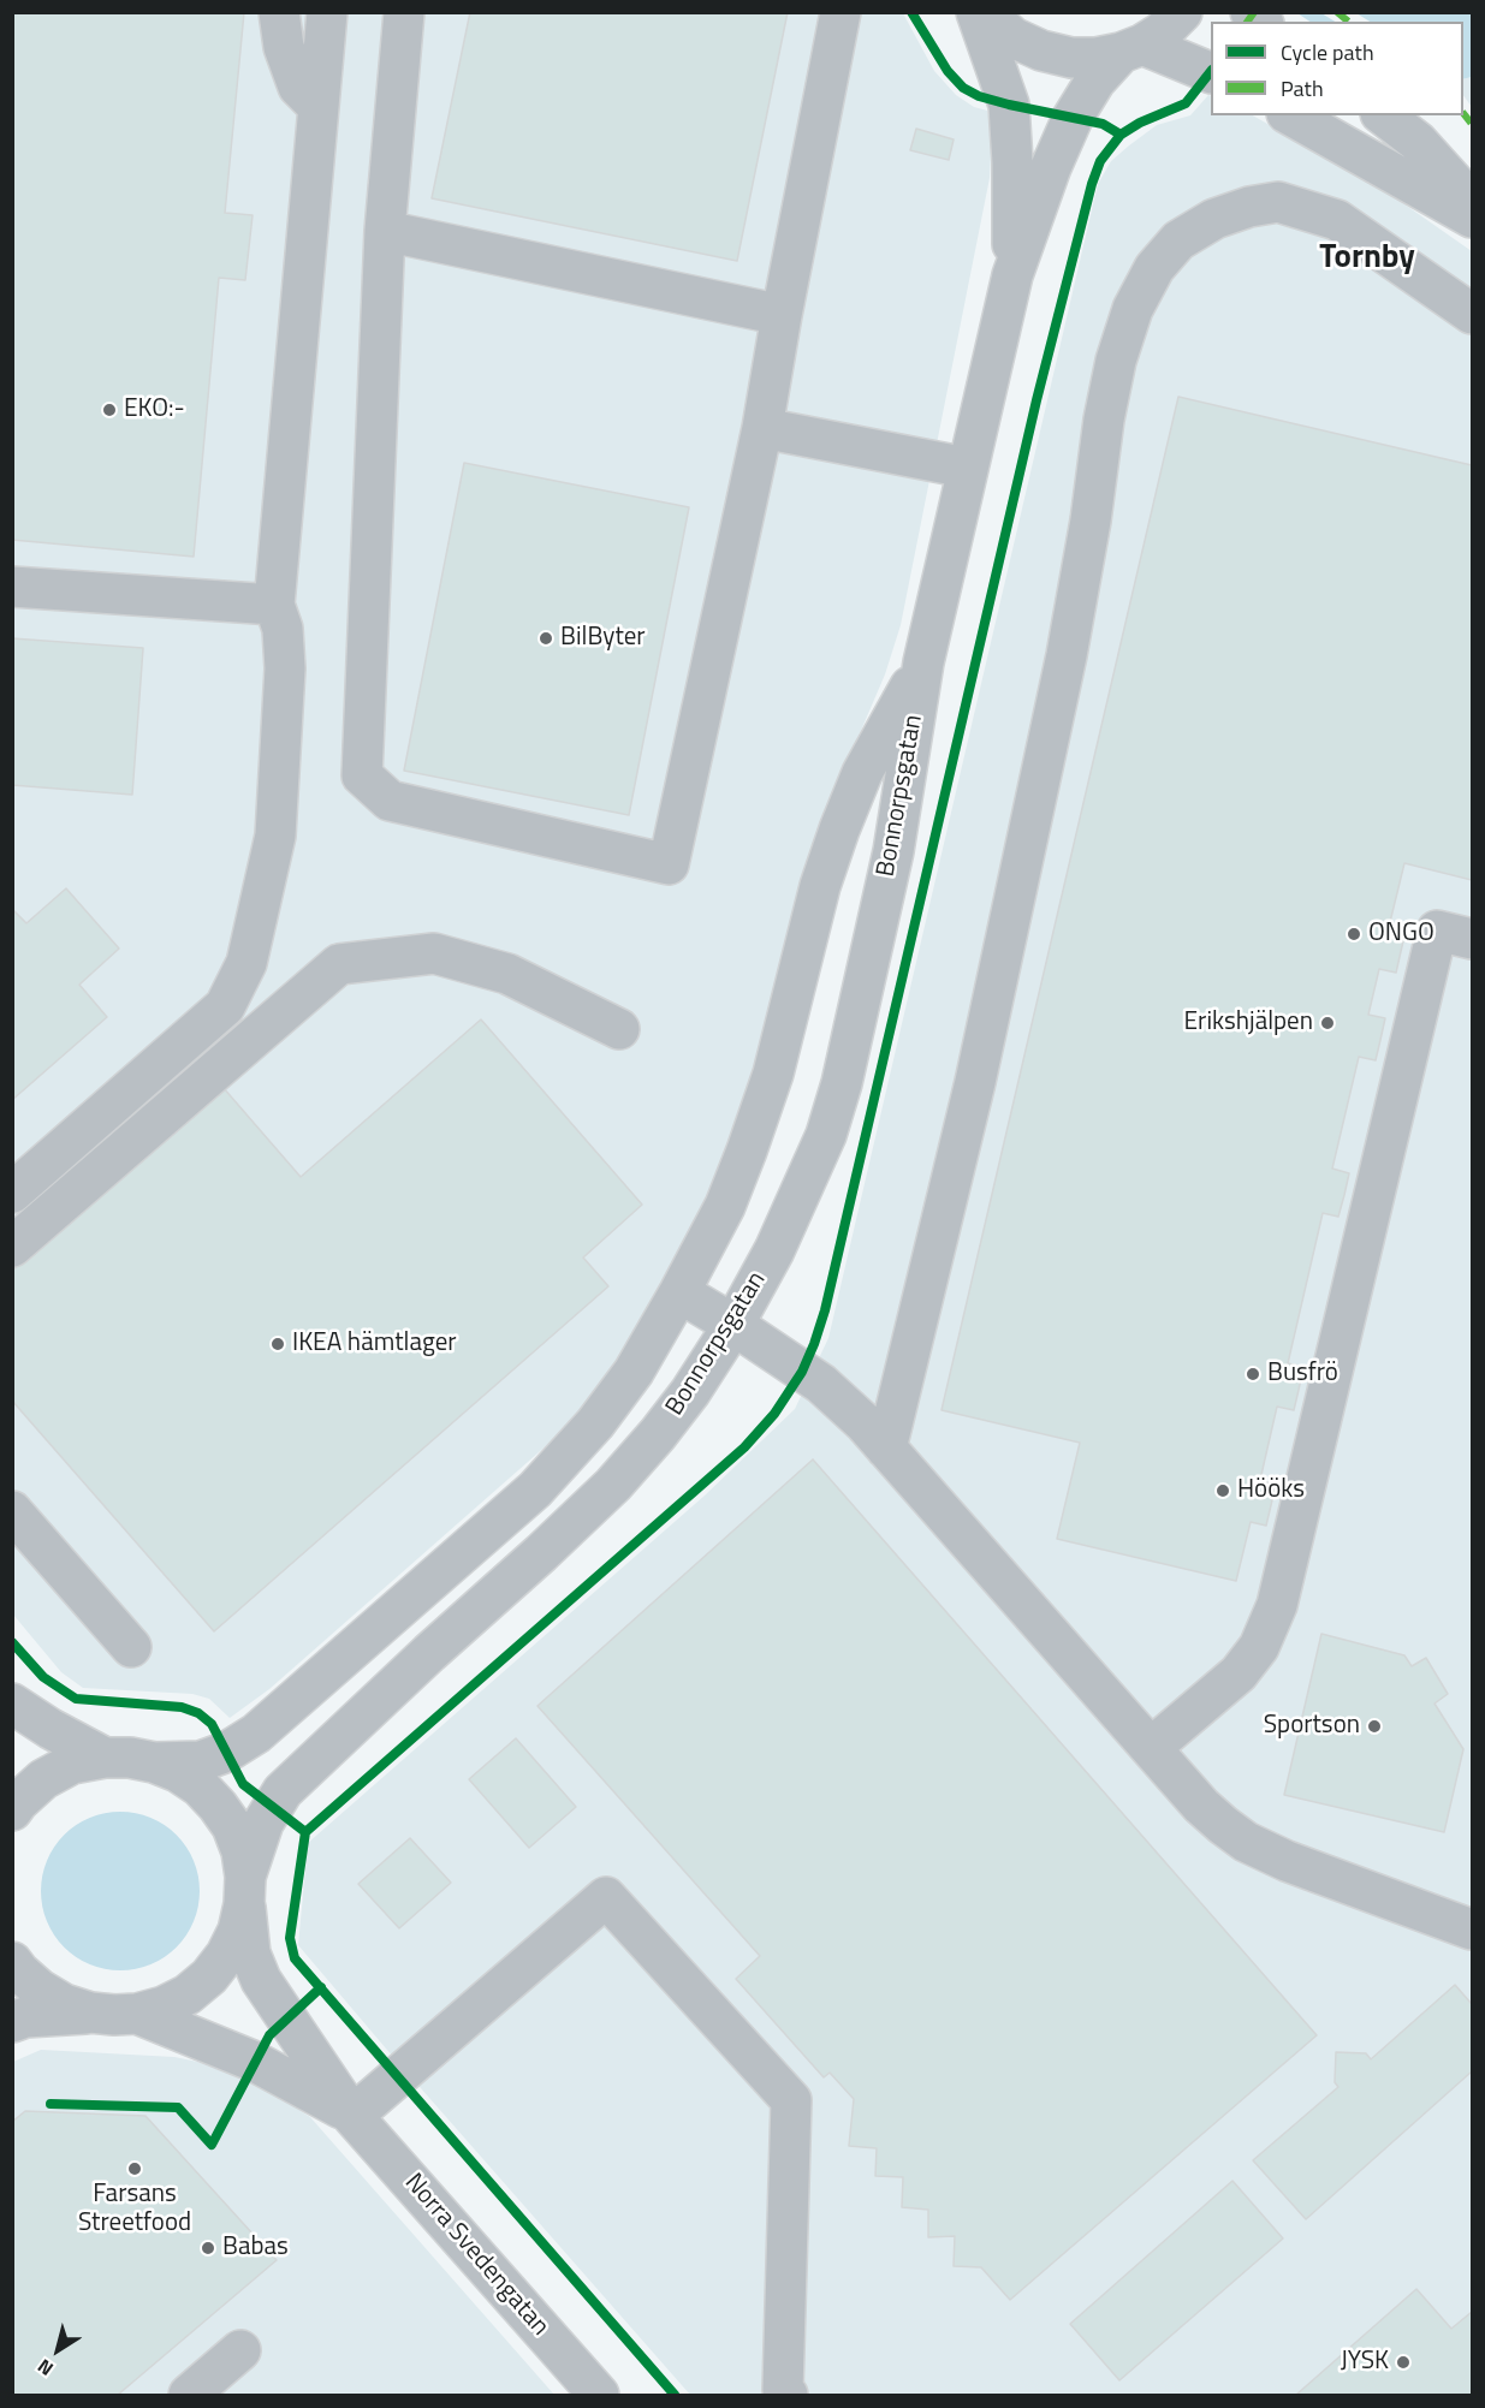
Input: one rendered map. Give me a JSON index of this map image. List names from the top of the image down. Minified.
{"streets":{"street":["Bonnorpsgatan","Norra Svedengatan"]},"crossings":[["Bonnorpsgatan","Norra Svedengatan"]],"districts":["Tornby"],"places":["EKO:-","BilByter","ONGO","Erikshjälpen","IKEA hämtlager","Busfrö","Hööks","Sportson","Farsans Streetfood","Babas","JYSK"],"legend":["Cycle path","Path"],"north":"bottom left"}
